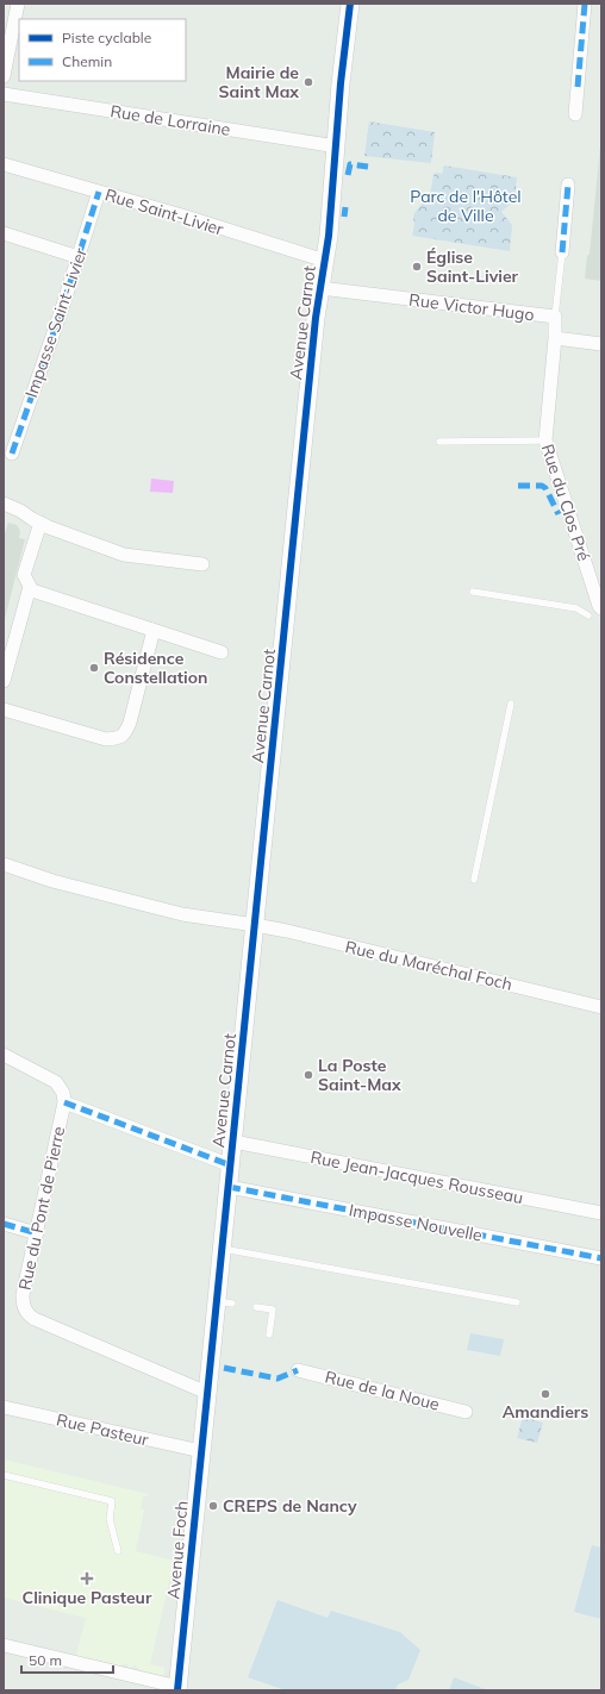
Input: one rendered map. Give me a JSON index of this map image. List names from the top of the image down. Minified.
{"streets":{"street":["Rue de Lorraine","Rue Saint-Livier","Rue Victor Hugo","Impasse Saint-Livier","Avenue Carnot","Rue du Clos Pré","Rue du Maréchal Foch","Rue Jean-Jacques Rousseau","Rue du Pont de Pierre","Impasse Nouvelle","Rue de la Noue","Rue Pasteur","Avenue Foch"]},"crossings":[["Rue de Lorraine","Avenue Carnot"],["Rue Saint-Livier","Impasse Saint-Livier"],["Rue Saint-Livier","Avenue Carnot"],["Rue Victor Hugo","Avenue Carnot"],["Rue Victor Hugo","Rue du Clos Pré"],["Avenue Carnot","Rue du Maréchal Foch"],["Avenue Carnot","Rue Jean-Jacques Rousseau"],["Avenue Carnot","Rue du Pont de Pierre"],["Avenue Carnot","Impasse Nouvelle"],["Avenue Carnot","Avenue Foch"],["Rue Pasteur","Avenue Foch"]],"parks":["Parc de l'Hôtel de Ville"],"places":{"other":["Mairie de Saint Max","Église Saint-Livier","Résidence Constellation","La Poste Saint-Max","Amandiers","CREPS de Nancy"],"health":["Clinique Pasteur"]},"legend":["Piste cyclable","Chemin"],"scale_bar":"50 m"}
